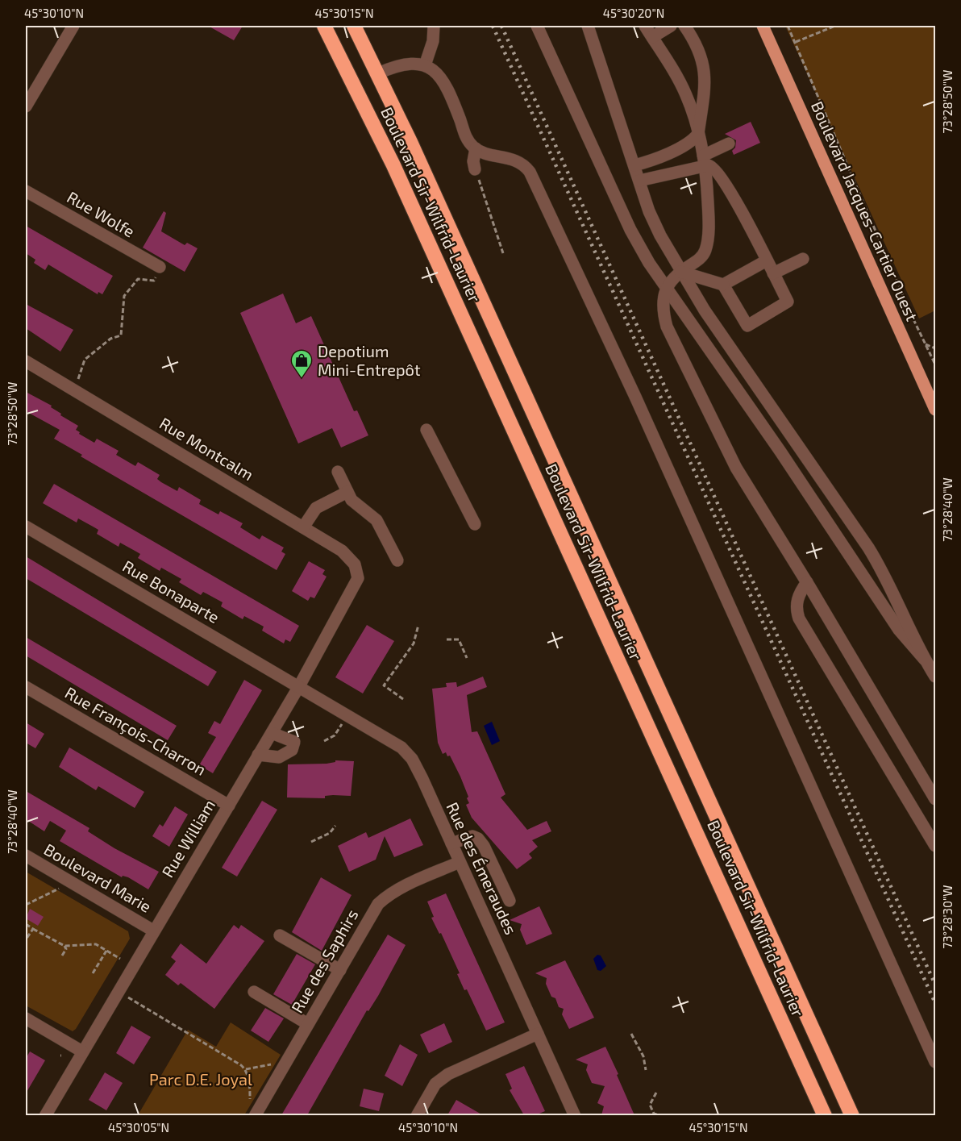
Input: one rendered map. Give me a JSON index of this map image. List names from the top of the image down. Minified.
{"streets":{"highway":["Boulevard Sir-Wilfrid-Laurier"],"main road":["Boulevard Jacques-Cartier Ouest"],"street":["Rue Wolfe","Rue Montcalm","Rue Bonaparte","Rue François-Charron","Rue William","Rue des Émeraudes","Boulevard Marie","Rue des Saphirs"]},"crossings":[["Rue Montcalm","Rue William"],["Rue Bonaparte","Rue William"],["Rue Bonaparte","Rue des Émeraudes"],["Rue François-Charron","Rue William"],["Rue William","Rue des Émeraudes"],["Rue William","Boulevard Marie"],["Rue des Émeraudes","Rue des Saphirs"]],"parks":["Parc D.E. Joyal"],"places":{"shop":["Depotium Mini-Entrepôt"]},"coordinates":["45°30'10\"N","45°30'15\"N","45°30'20\"N","73°28'50\"W","73°28'40\"W","73°28'30\"W","45°30'05\"N"]}
